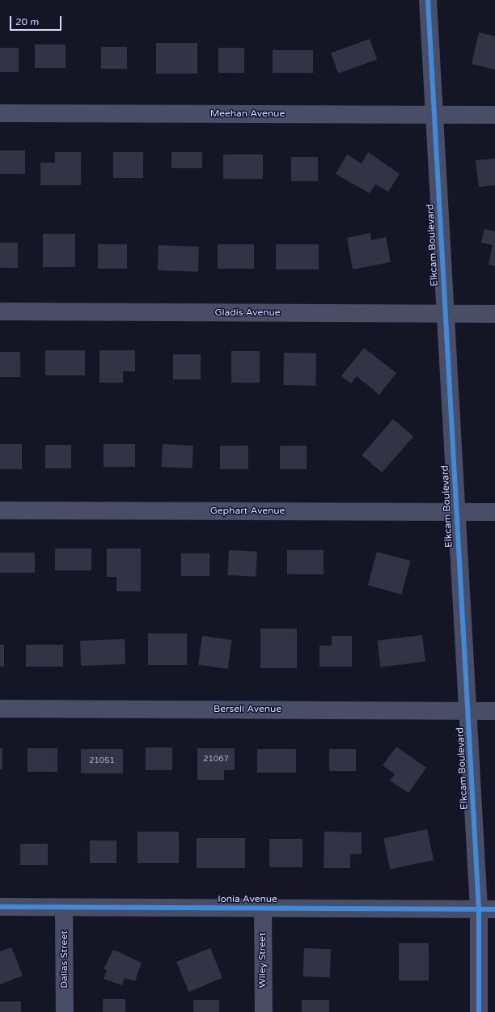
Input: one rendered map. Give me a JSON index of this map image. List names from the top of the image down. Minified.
{"streets":{"street":["Meehan Avenue","Elkcam Boulevard","Gladis Avenue","Gephart Avenue","Bersell Avenue","Ionia Avenue","Dallas Street","Wiley Street"]},"crossings":[["Meehan Avenue","Elkcam Boulevard"],["Elkcam Boulevard","Gladis Avenue"],["Elkcam Boulevard","Gephart Avenue"],["Elkcam Boulevard","Bersell Avenue"],["Elkcam Boulevard","Ionia Avenue"],["Ionia Avenue","Dallas Street"],["Ionia Avenue","Wiley Street"]],"house_numbers":["21067","21051"],"scale_bar":"20 m"}
